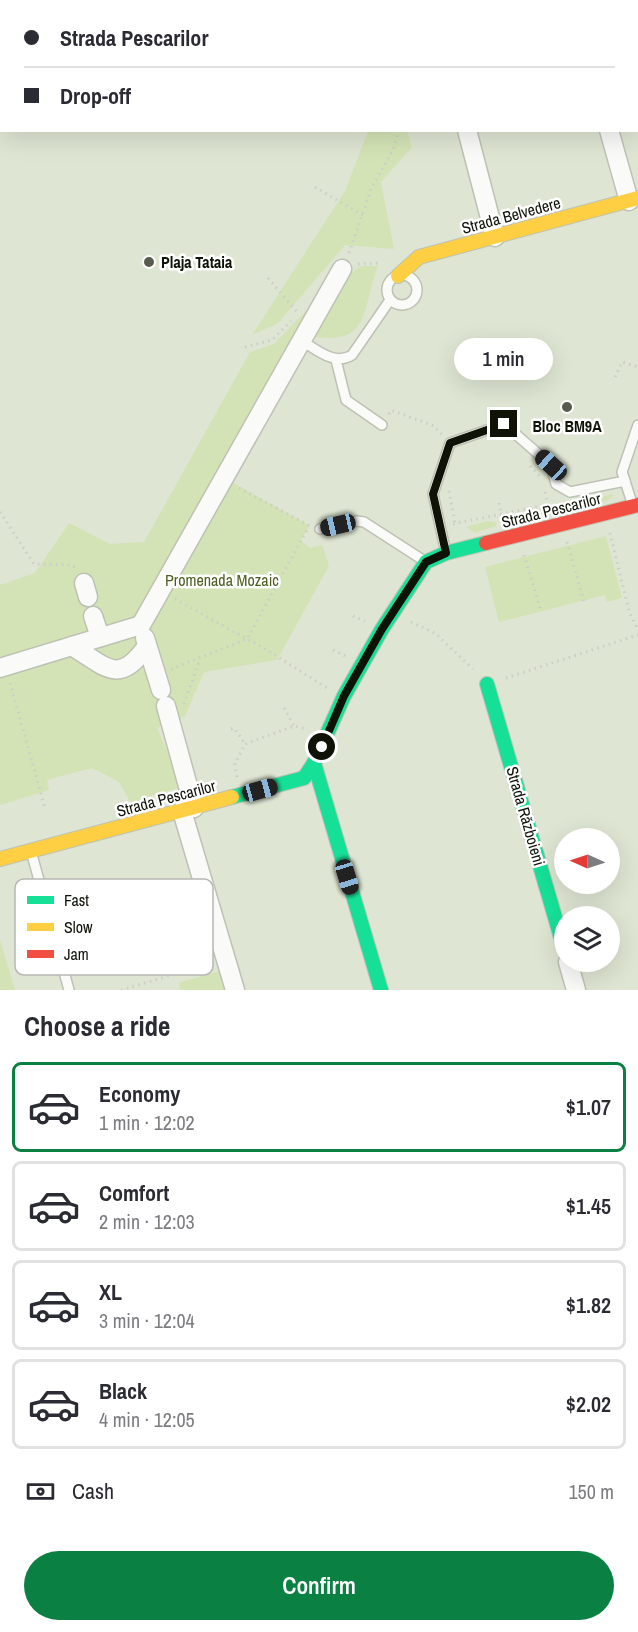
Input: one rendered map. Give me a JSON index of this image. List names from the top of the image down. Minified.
{"streets":{"street":["Strada Belvedere","Strada Pescarilor","Strada Războieni"]},"parks":["Promenada Mozaic"],"places":["Plaja Tataia","Bloc BM9A"],"legend":["Fast","Slow","Jam"],"north":"left","page":{"banner":["Strada Pescarilor","Drop-off"],"bubble":"1 min","heading":"Choose a ride","list":[{"name":"Economy","note":"1 min · 12:02","value":"$1.07"},{"name":"Comfort","note":"2 min · 12:03","value":"$1.45"},{"name":"XL","note":"3 min · 12:04","value":"$1.82"},{"name":"Black","note":"4 min · 12:05","value":"$2.02"}],"pay":["Cash","150 m"],"buttons":"Confirm"}}
